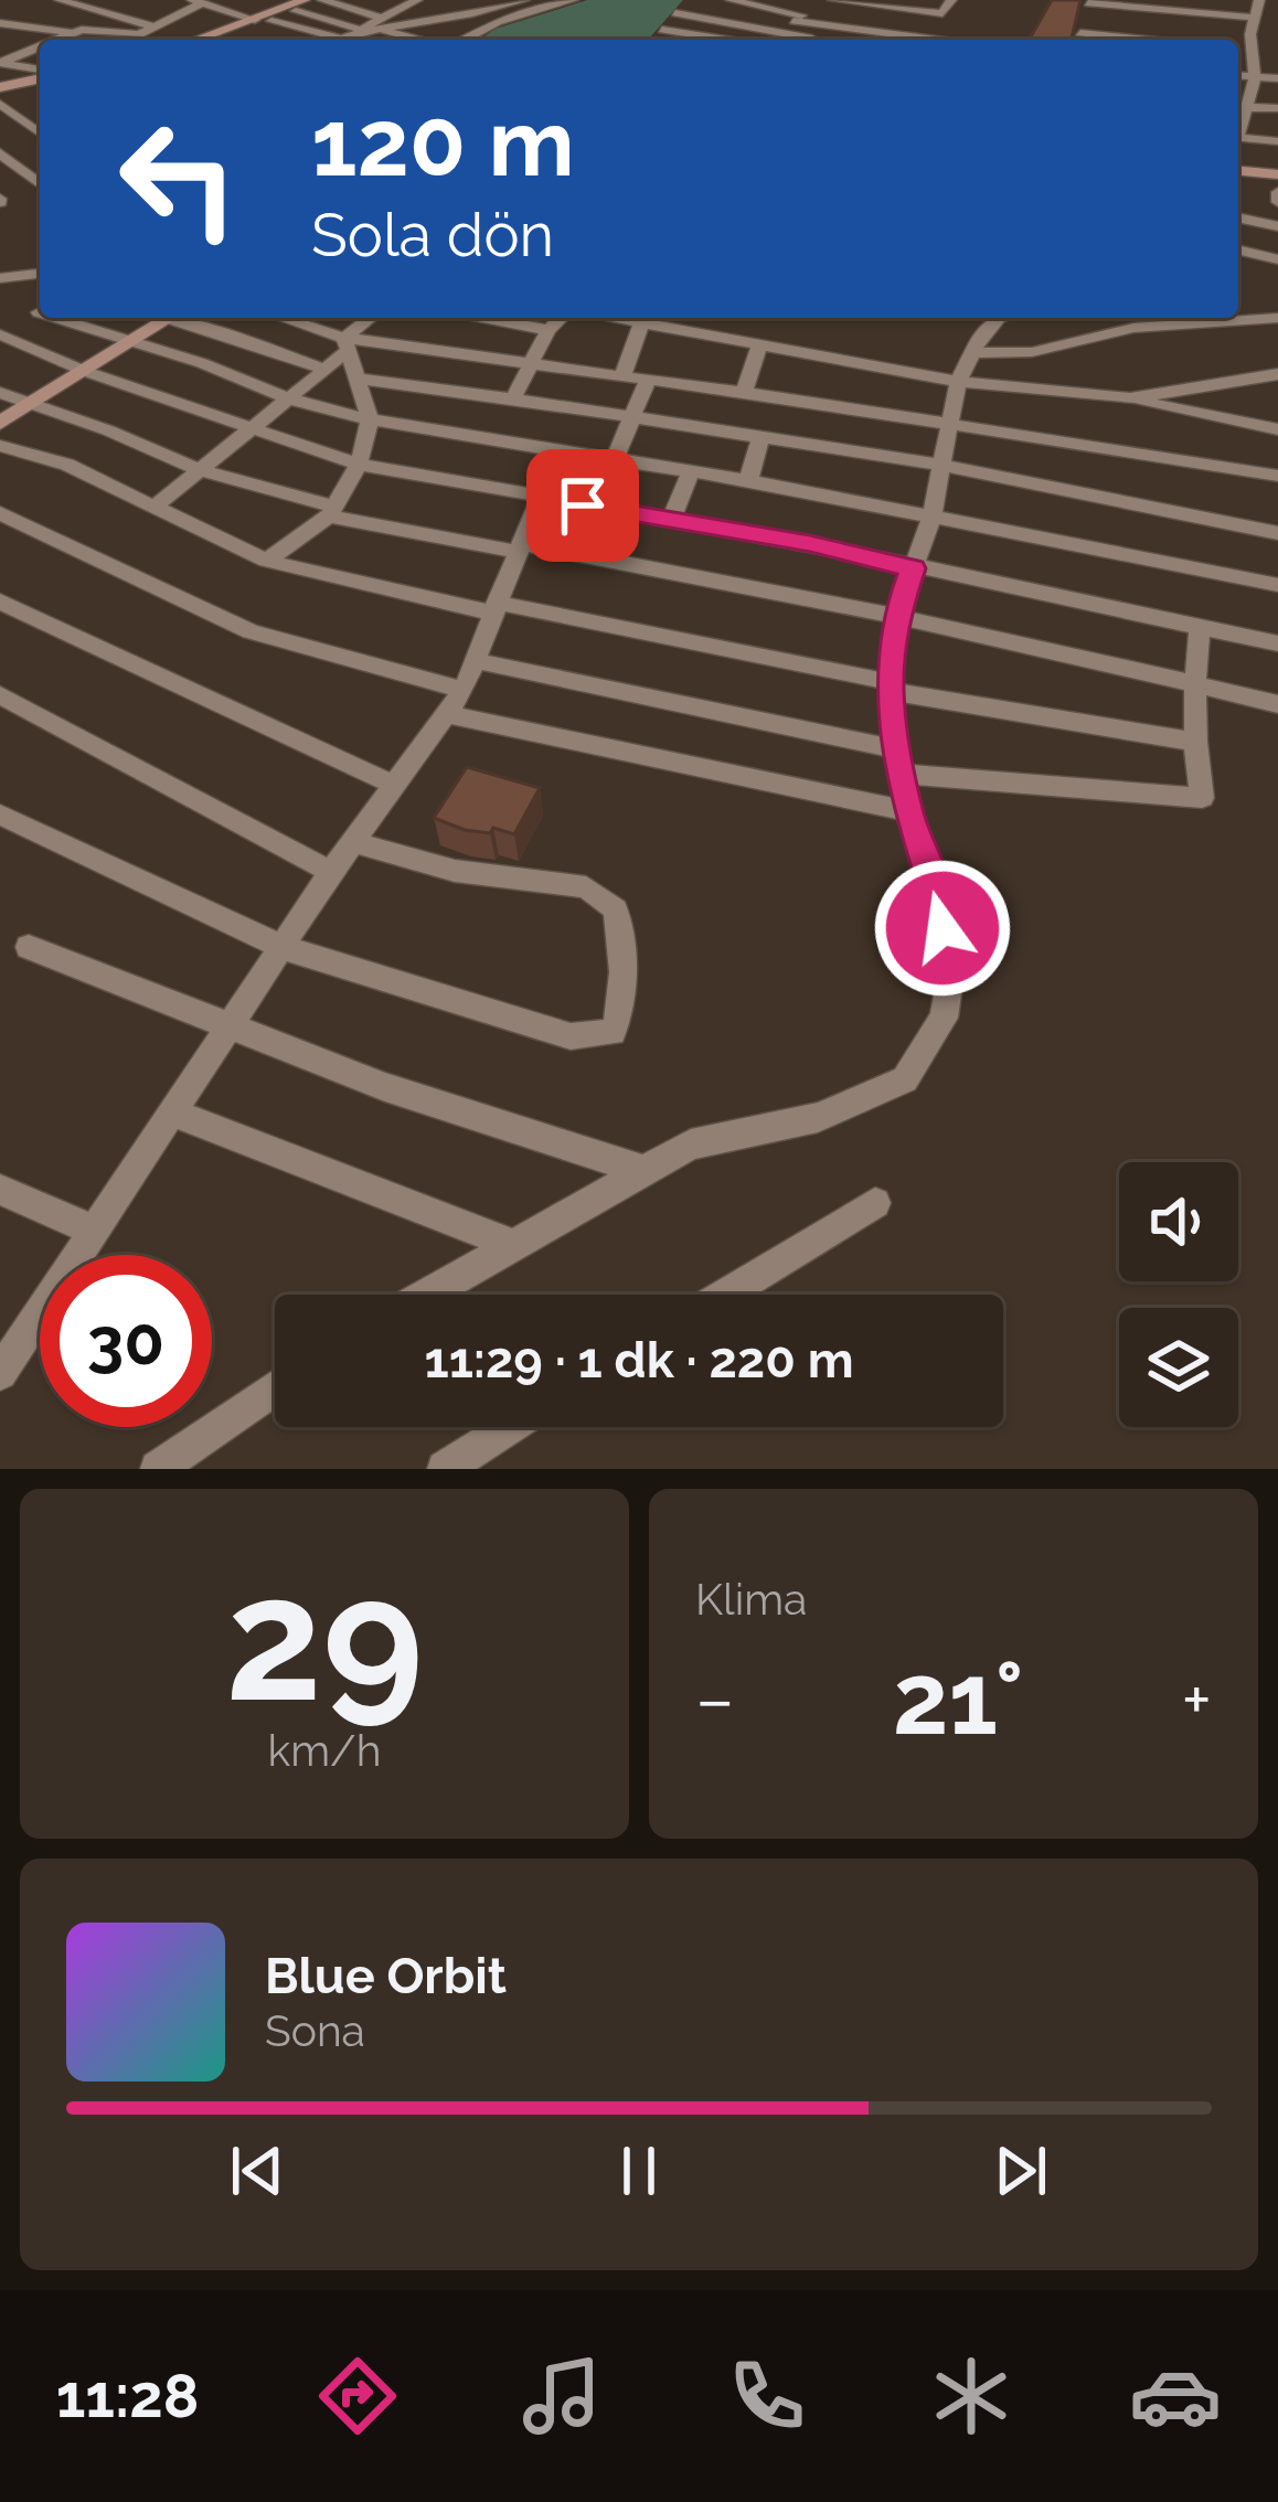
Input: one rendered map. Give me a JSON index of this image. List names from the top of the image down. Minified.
{"page":{"turn":["120 m","Sola dön"],"limit":"30","trip":"11:29 · 1 dk · 220 m","tile":[["29","km/h"],"Klima"],"heat":["−","21°","+"],"song":["Blue Orbit","Sona"],"tabs":"11:28"}}
